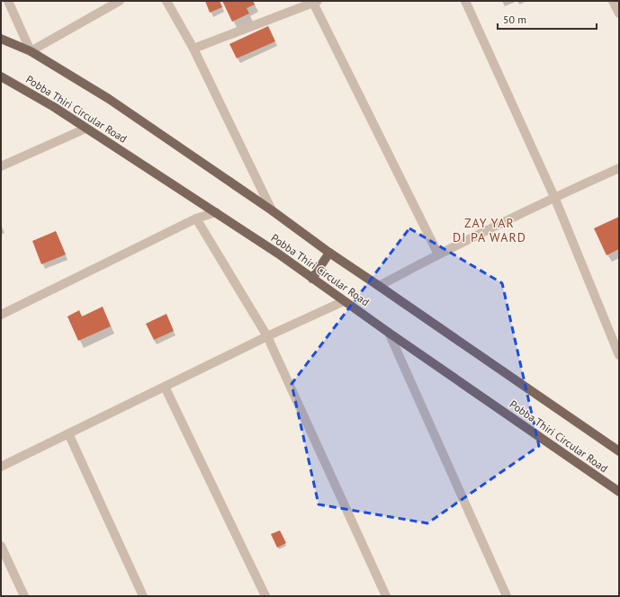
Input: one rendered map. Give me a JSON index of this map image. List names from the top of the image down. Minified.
{"streets":{"main road":["Pobba Thiri Circular Road"]},"districts":["ZAY YAR DI PA WARD"],"scale_bar":"50 m"}
